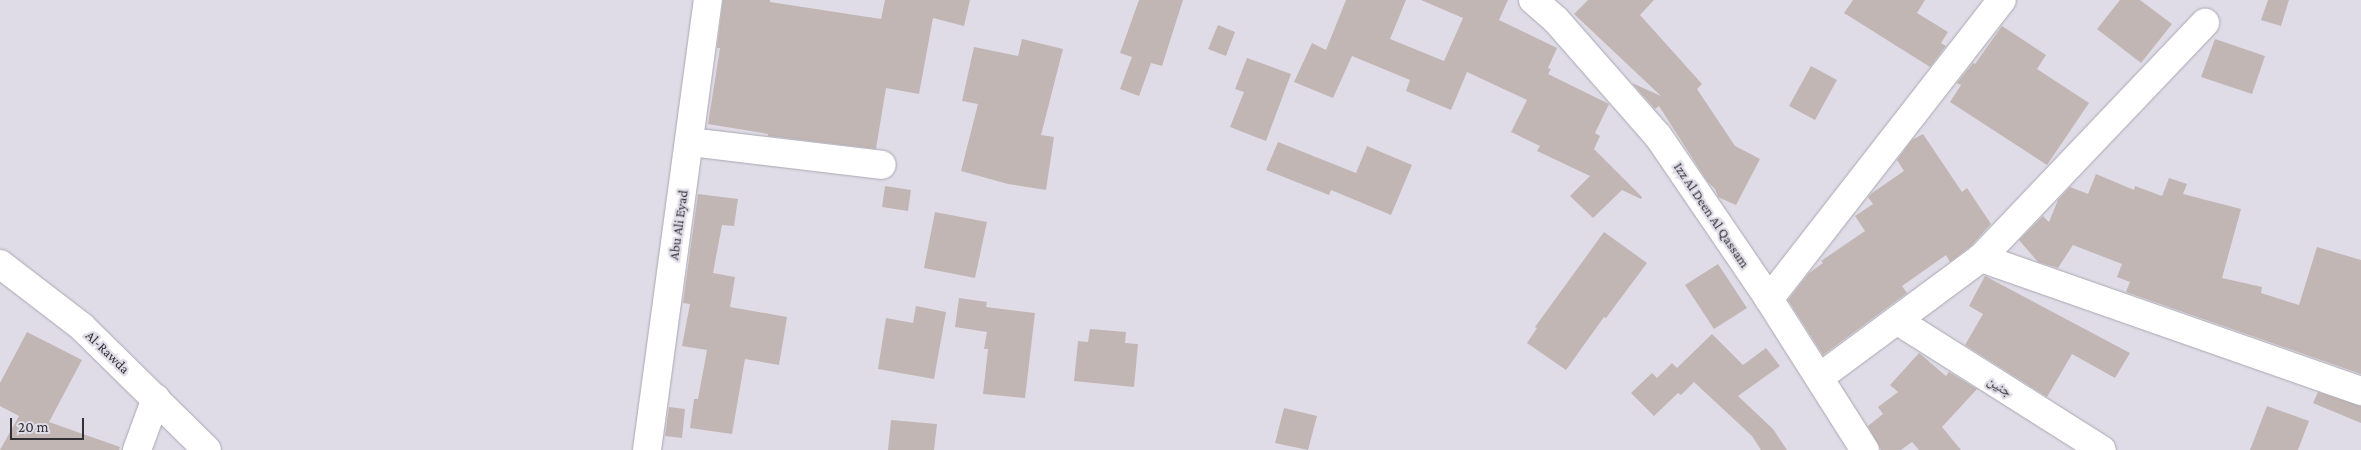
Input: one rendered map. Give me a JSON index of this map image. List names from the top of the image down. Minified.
{"streets":{"street":["Izz Al Deen Al Qassam","Abu Ali Eyad","Al-Rawda","جنين"]},"scale_bar":"20 m"}
